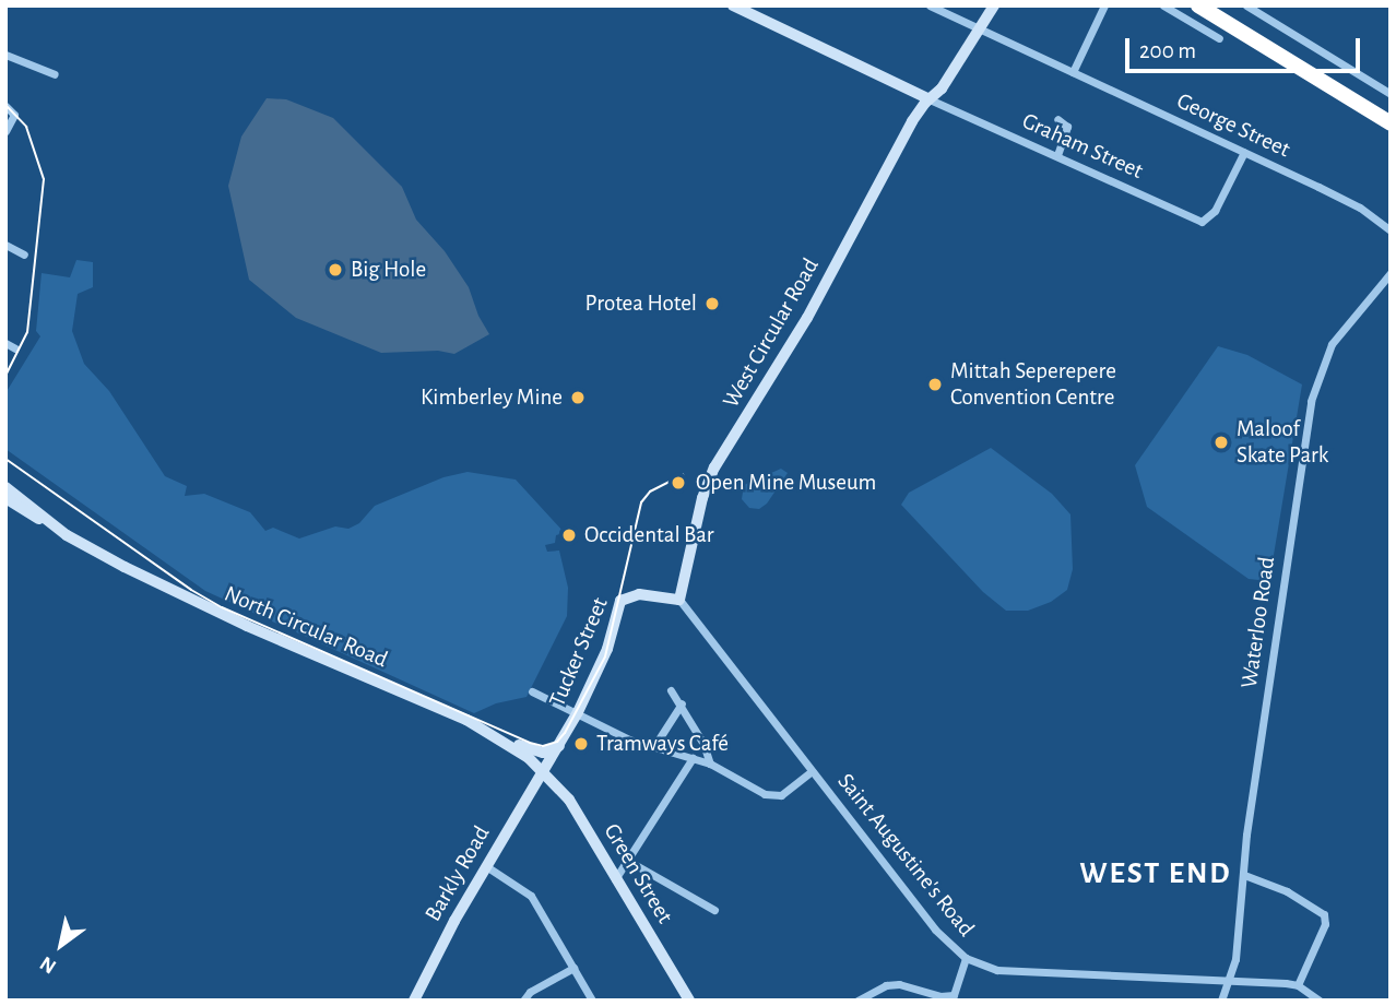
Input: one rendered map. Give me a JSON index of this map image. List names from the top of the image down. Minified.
{"streets":{"street":["George Street","Graham Street","West Circular Road","Waterloo Road","North Circular Road","Tucker Street","Saint Augustine's Road","Barkly Road","Green Street"]},"crossings":[["George Street","Graham Street"],["George Street","West Circular Road"],["Graham Street","West Circular Road"],["West Circular Road","Tucker Street"],["West Circular Road","Saint Augustine's Road"],["Waterloo Road","Saint Augustine's Road"],["North Circular Road","Tucker Street"],["North Circular Road","Barkly Road"],["North Circular Road","Green Street"],["Tucker Street","Saint Augustine's Road"],["Tucker Street","Barkly Road"],["Tucker Street","Green Street"],["Barkly Road","Green Street"]],"districts":["WEST END"],"places":["Big Hole","Protea Hotel","Mittah Seperepere Convention Centre","Kimberley Mine","Maloof Skate Park","Open Mine Museum","Occidental Bar","Tramways Café"],"scale_bar":"200 m","north":"bottom left"}
